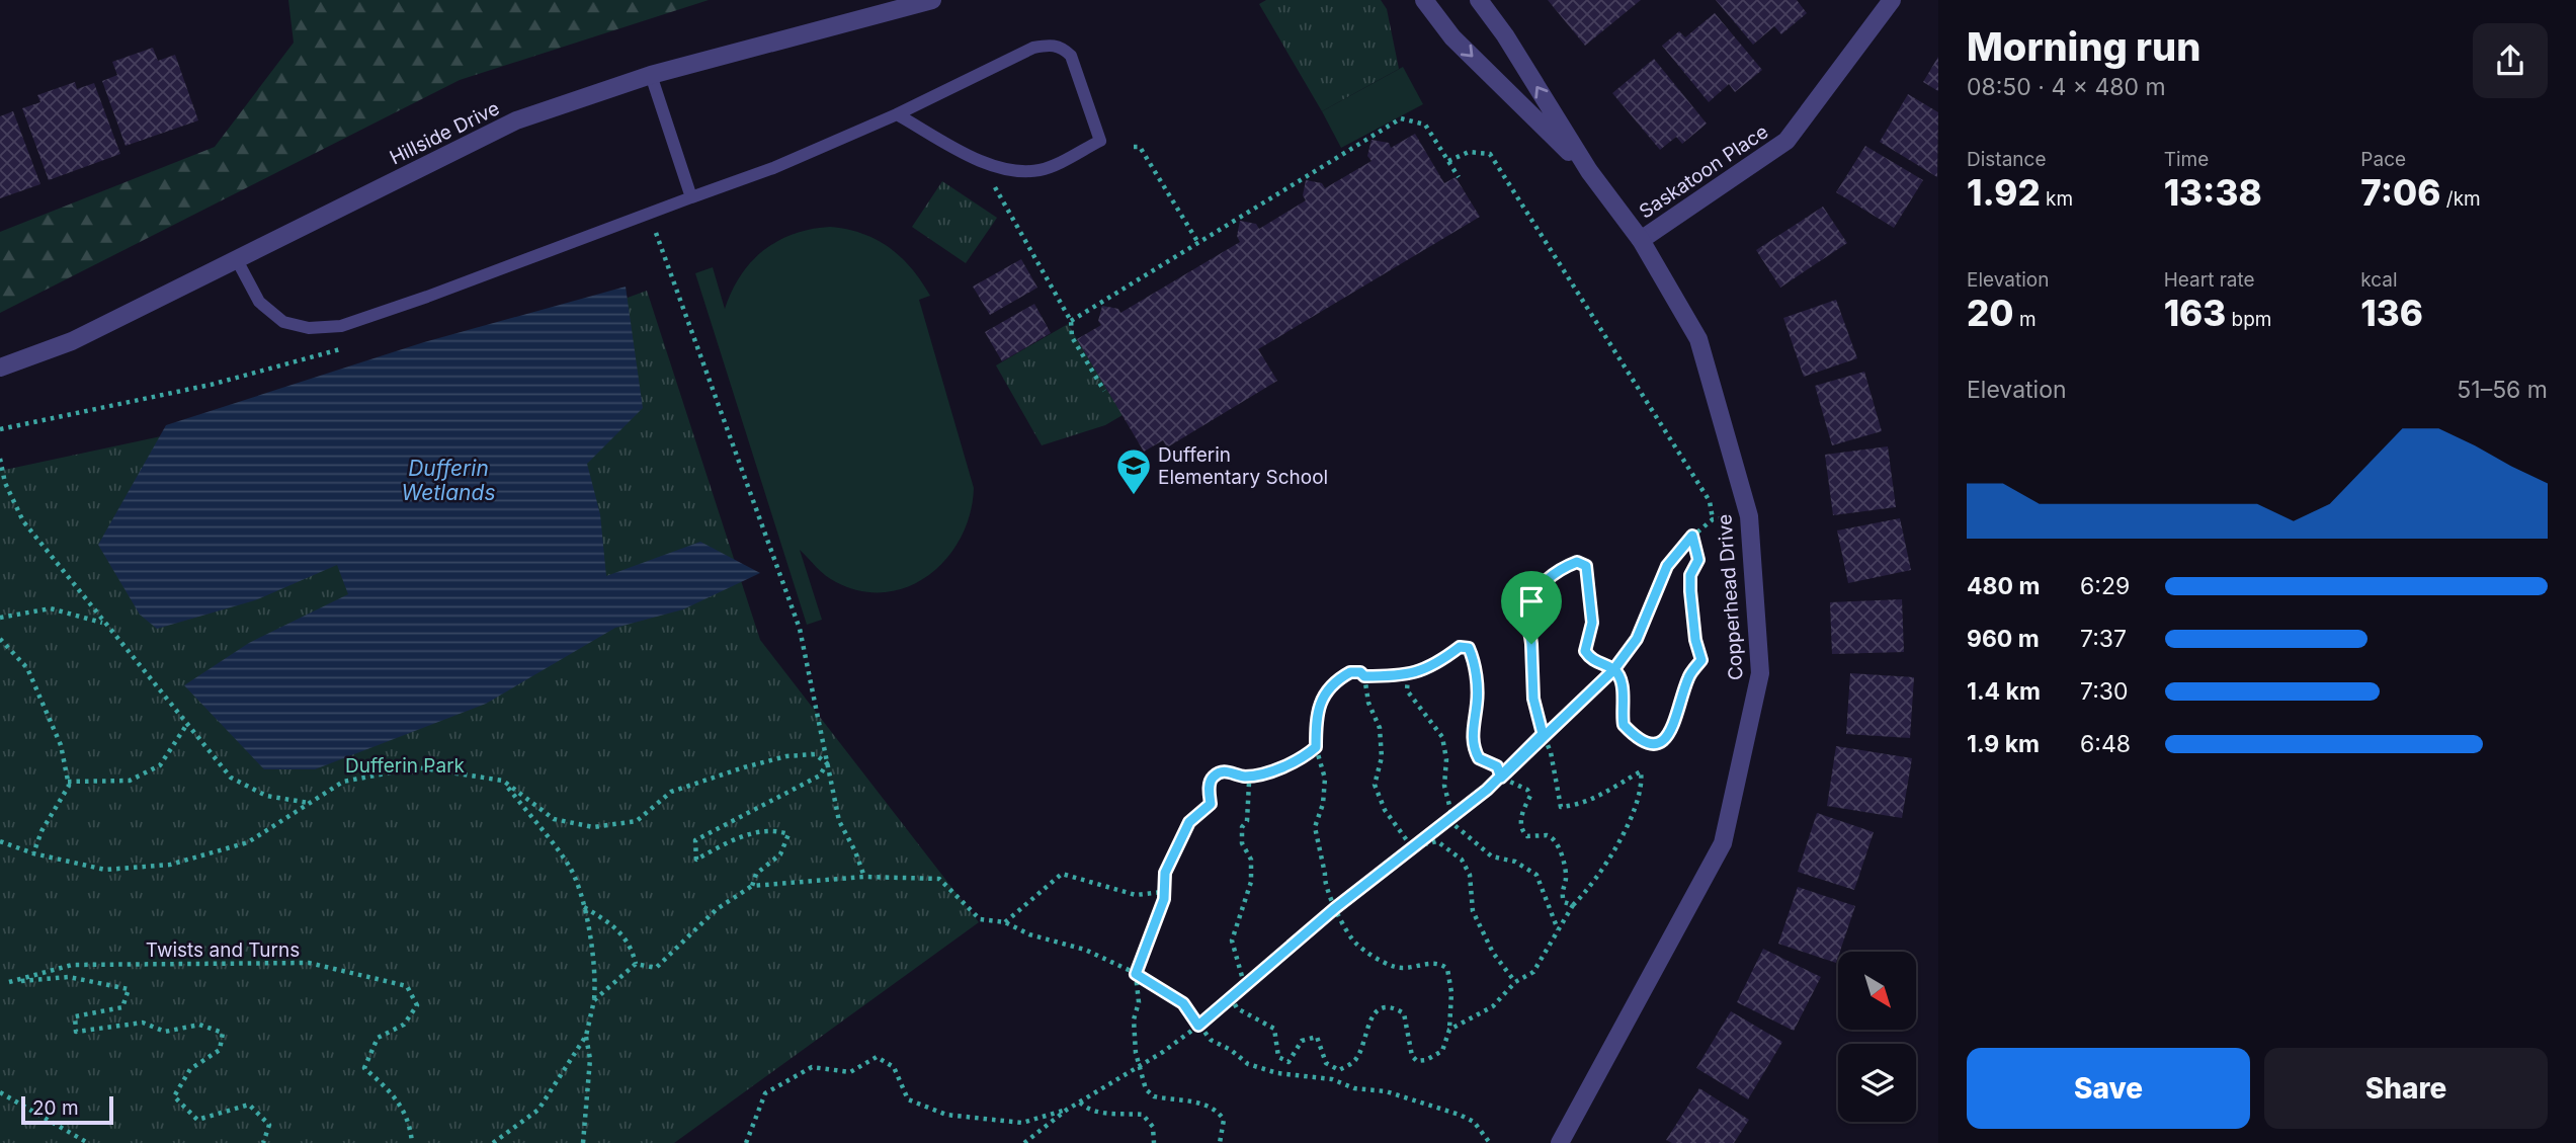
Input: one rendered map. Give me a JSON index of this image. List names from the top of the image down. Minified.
{"streets":{"street":["Hillside Drive","Saskatoon Place","Copperhead Drive"],"path":["Twists and Turns"]},"crossings":[["Saskatoon Place","Copperhead Drive"]],"water":["Dufferin Wetlands"],"parks":["Dufferin Park"],"places":{"school or university":["Dufferin Elementary School"]},"scale_bar":"20 m","north":"bottom right","page":{"heading":["Morning run","08:50 · 4 × 480 m"],"stats":[["Distance","1.92 km"],["Time","13:38"],["Pace","7:06 /km"],["Elevation","20 m"],["Heart rate","163 bpm"],["kcal","136"]],"chart":["Elevation","51–56 m"],"list":[{"name":"480 m","note":"6:29"},{"name":"960 m","note":"7:37"},{"name":"1.4 km","note":"7:30"},{"name":"1.9 km","note":"6:48"}],"buttons":["Save","Share"],"scale":"20 m"}}
